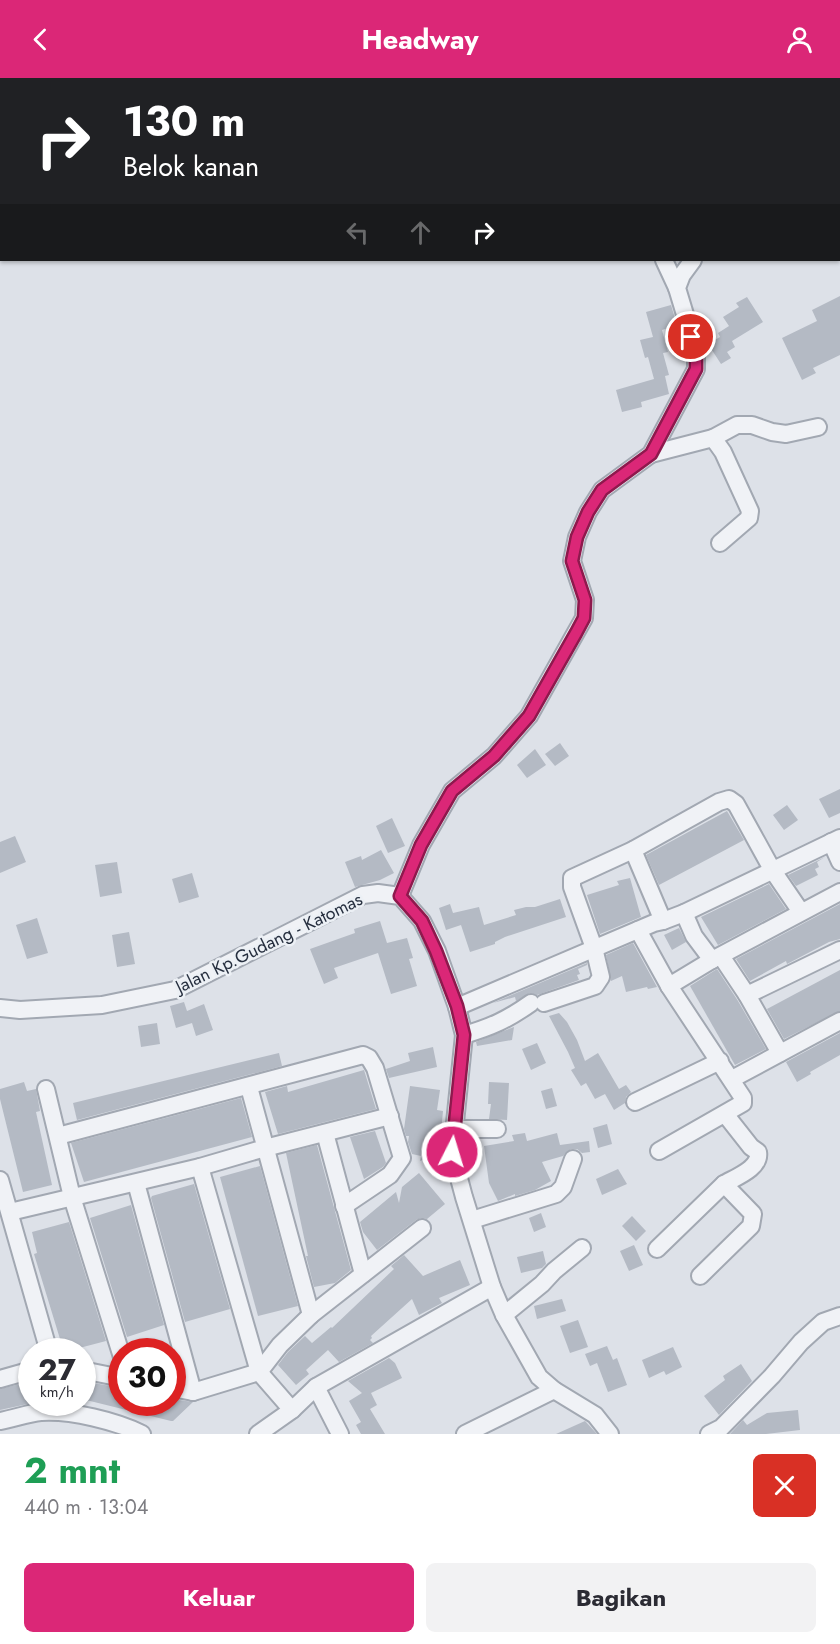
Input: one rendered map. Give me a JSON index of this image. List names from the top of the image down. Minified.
{"streets":{"street":["Jalan Kp.Gudang - Katomas"]},"page":{"header":"Headway","turn":["130 m","Belok kanan"],"speed":"27 km/h","limit":"30","heading":["2 mnt","440 m · 13:04"],"buttons":["Keluar","Bagikan"]}}
